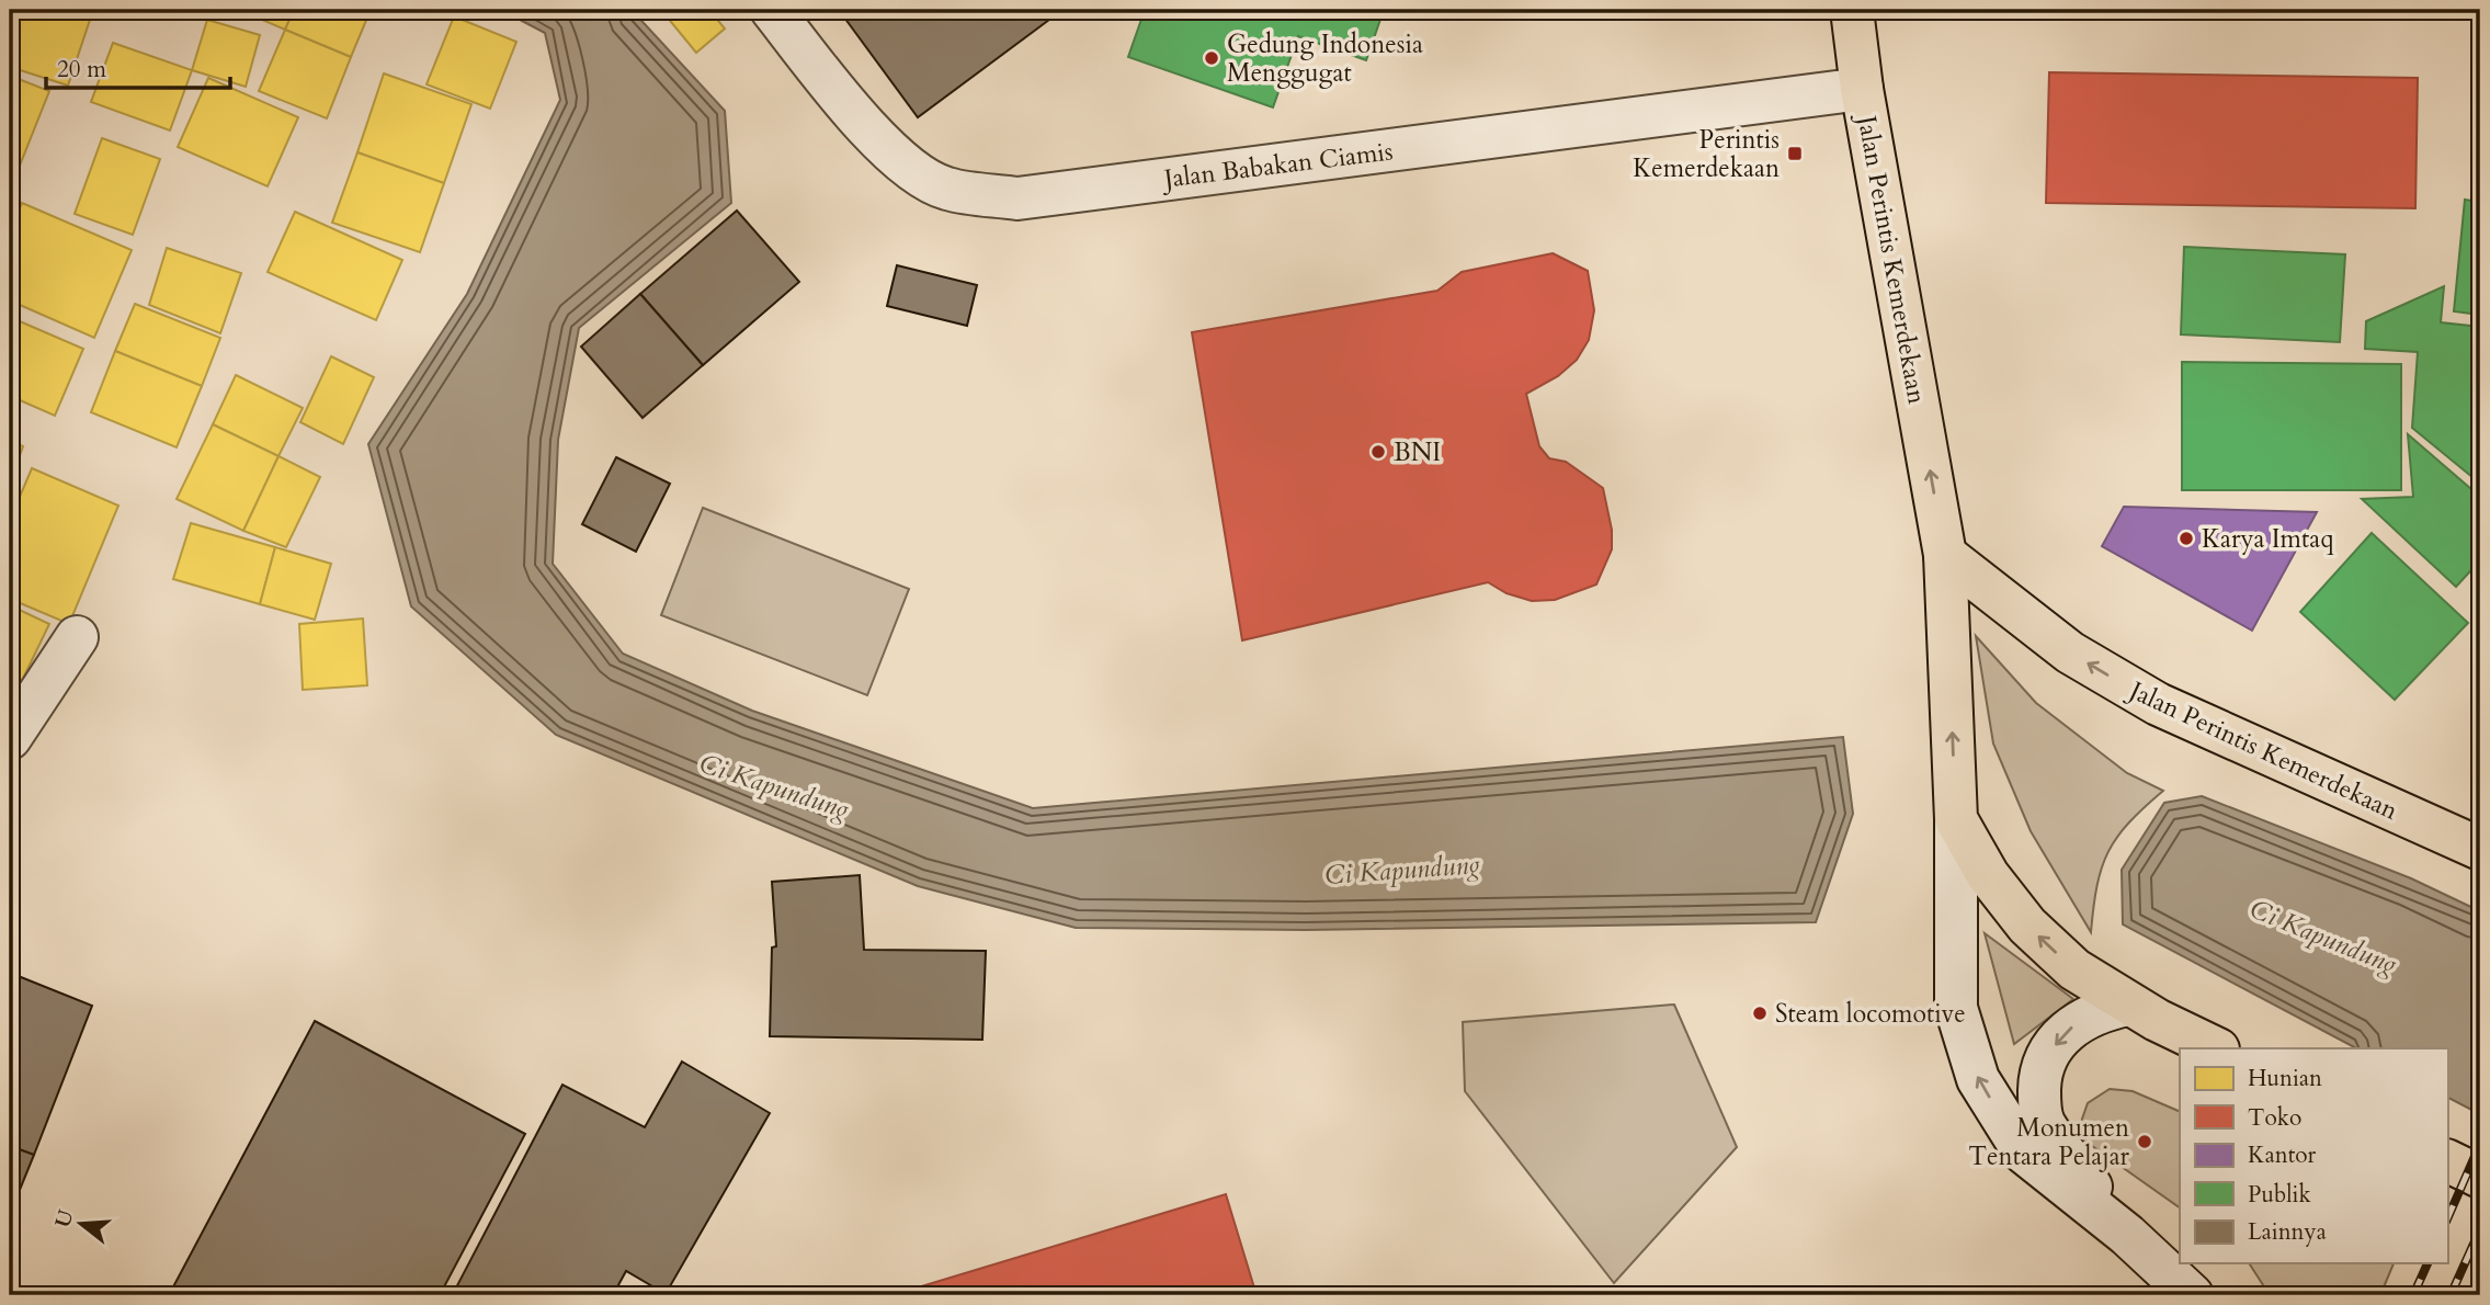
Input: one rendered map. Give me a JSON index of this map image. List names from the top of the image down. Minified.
{"streets":{"main road":["Jalan Perintis Kemerdekaan"],"street":["Jalan Babakan Ciamis"]},"crossings":[["Jalan Babakan Ciamis","Jalan Perintis Kemerdekaan"]],"one_way":["Jalan Perintis Kemerdekaan"],"water":["Ci Kapundung"],"places":{"other":["Gedung Indonesia Menggugat","BNI","Karya Imtaq","Steam locomotive","Monumen Tentara Pelajar"],"transit":["Perintis Kemerdekaan"]},"legend":["Hunian","Toko","Kantor","Publik","Lainnya"],"scale_bar":"20 m","north":"left"}
